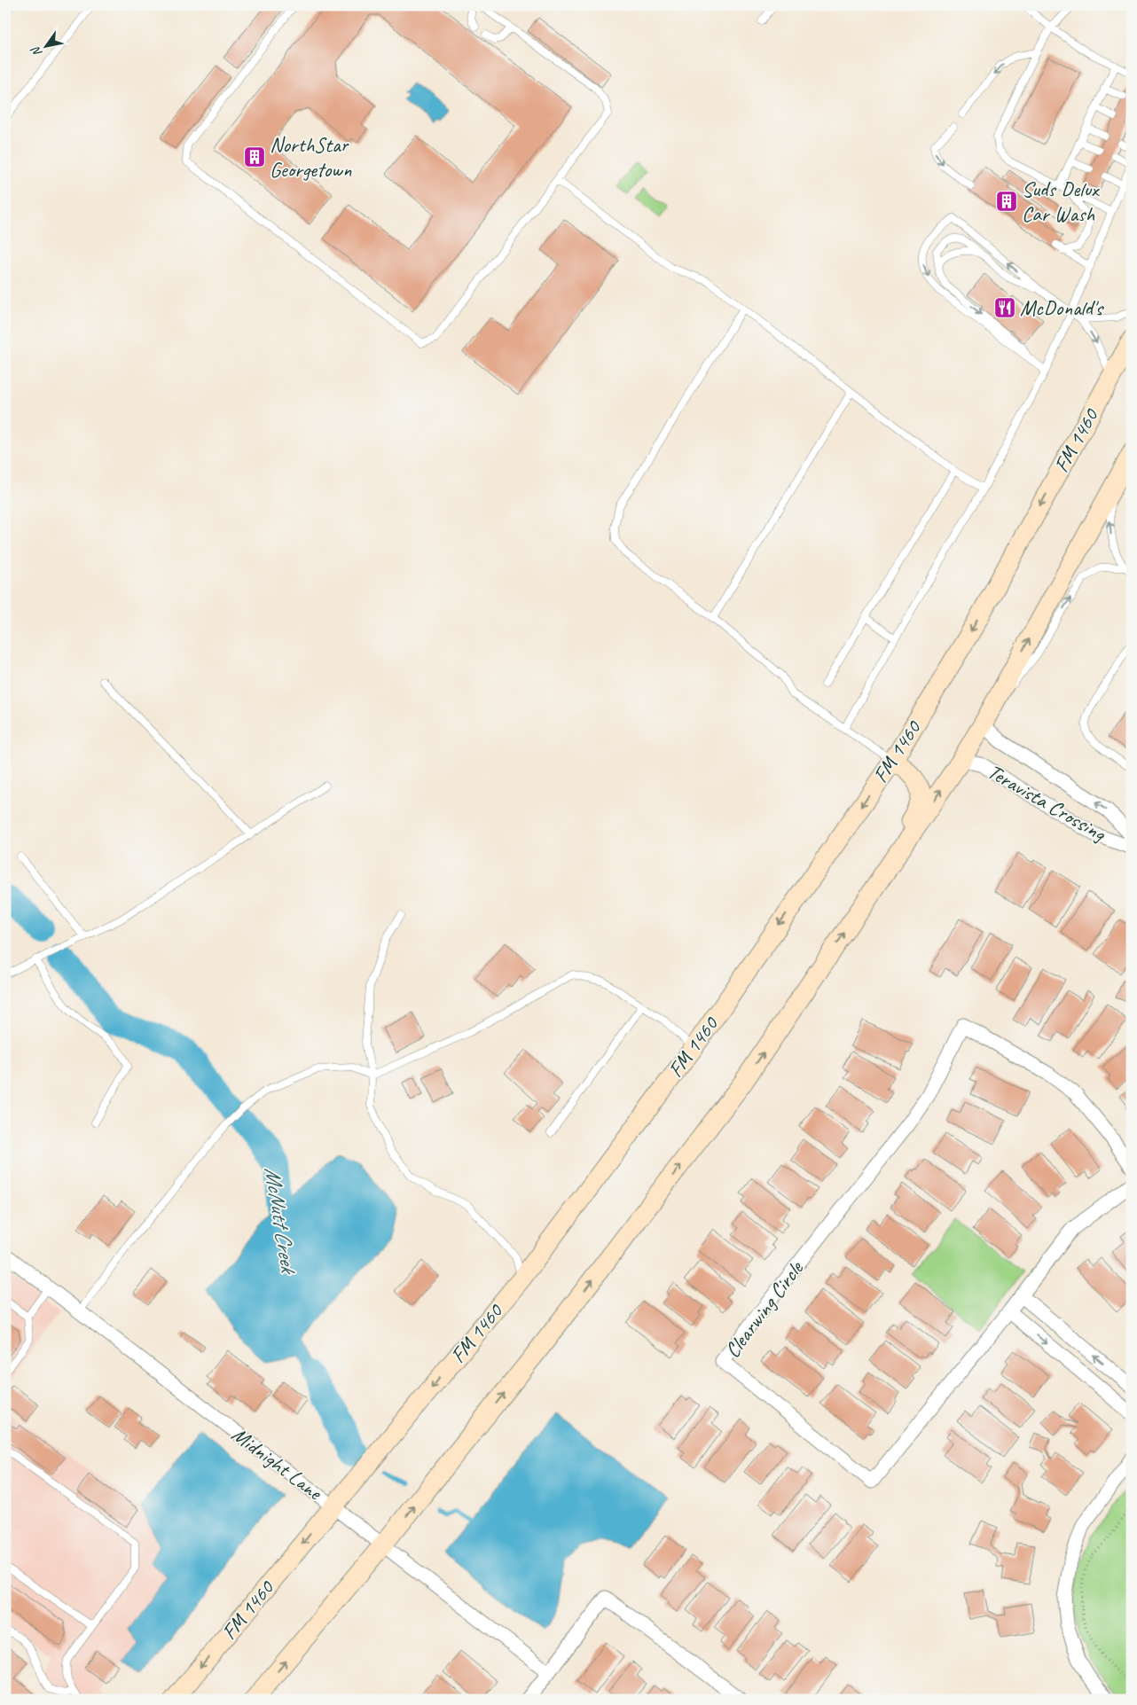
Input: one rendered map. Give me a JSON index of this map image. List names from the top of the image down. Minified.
{"streets":{"main road":["FM 1460"],"street":["Teravista Crossing","Clearwing Circle","Midnight Lane"]},"crossings":[["FM 1460","Midnight Lane"]],"water":["McNutt Creek"],"places":{"building":["NorthStar Georgetown","Suds Delux Car Wash"],"restaurant":["McDonald's"]},"north":"bottom left"}
